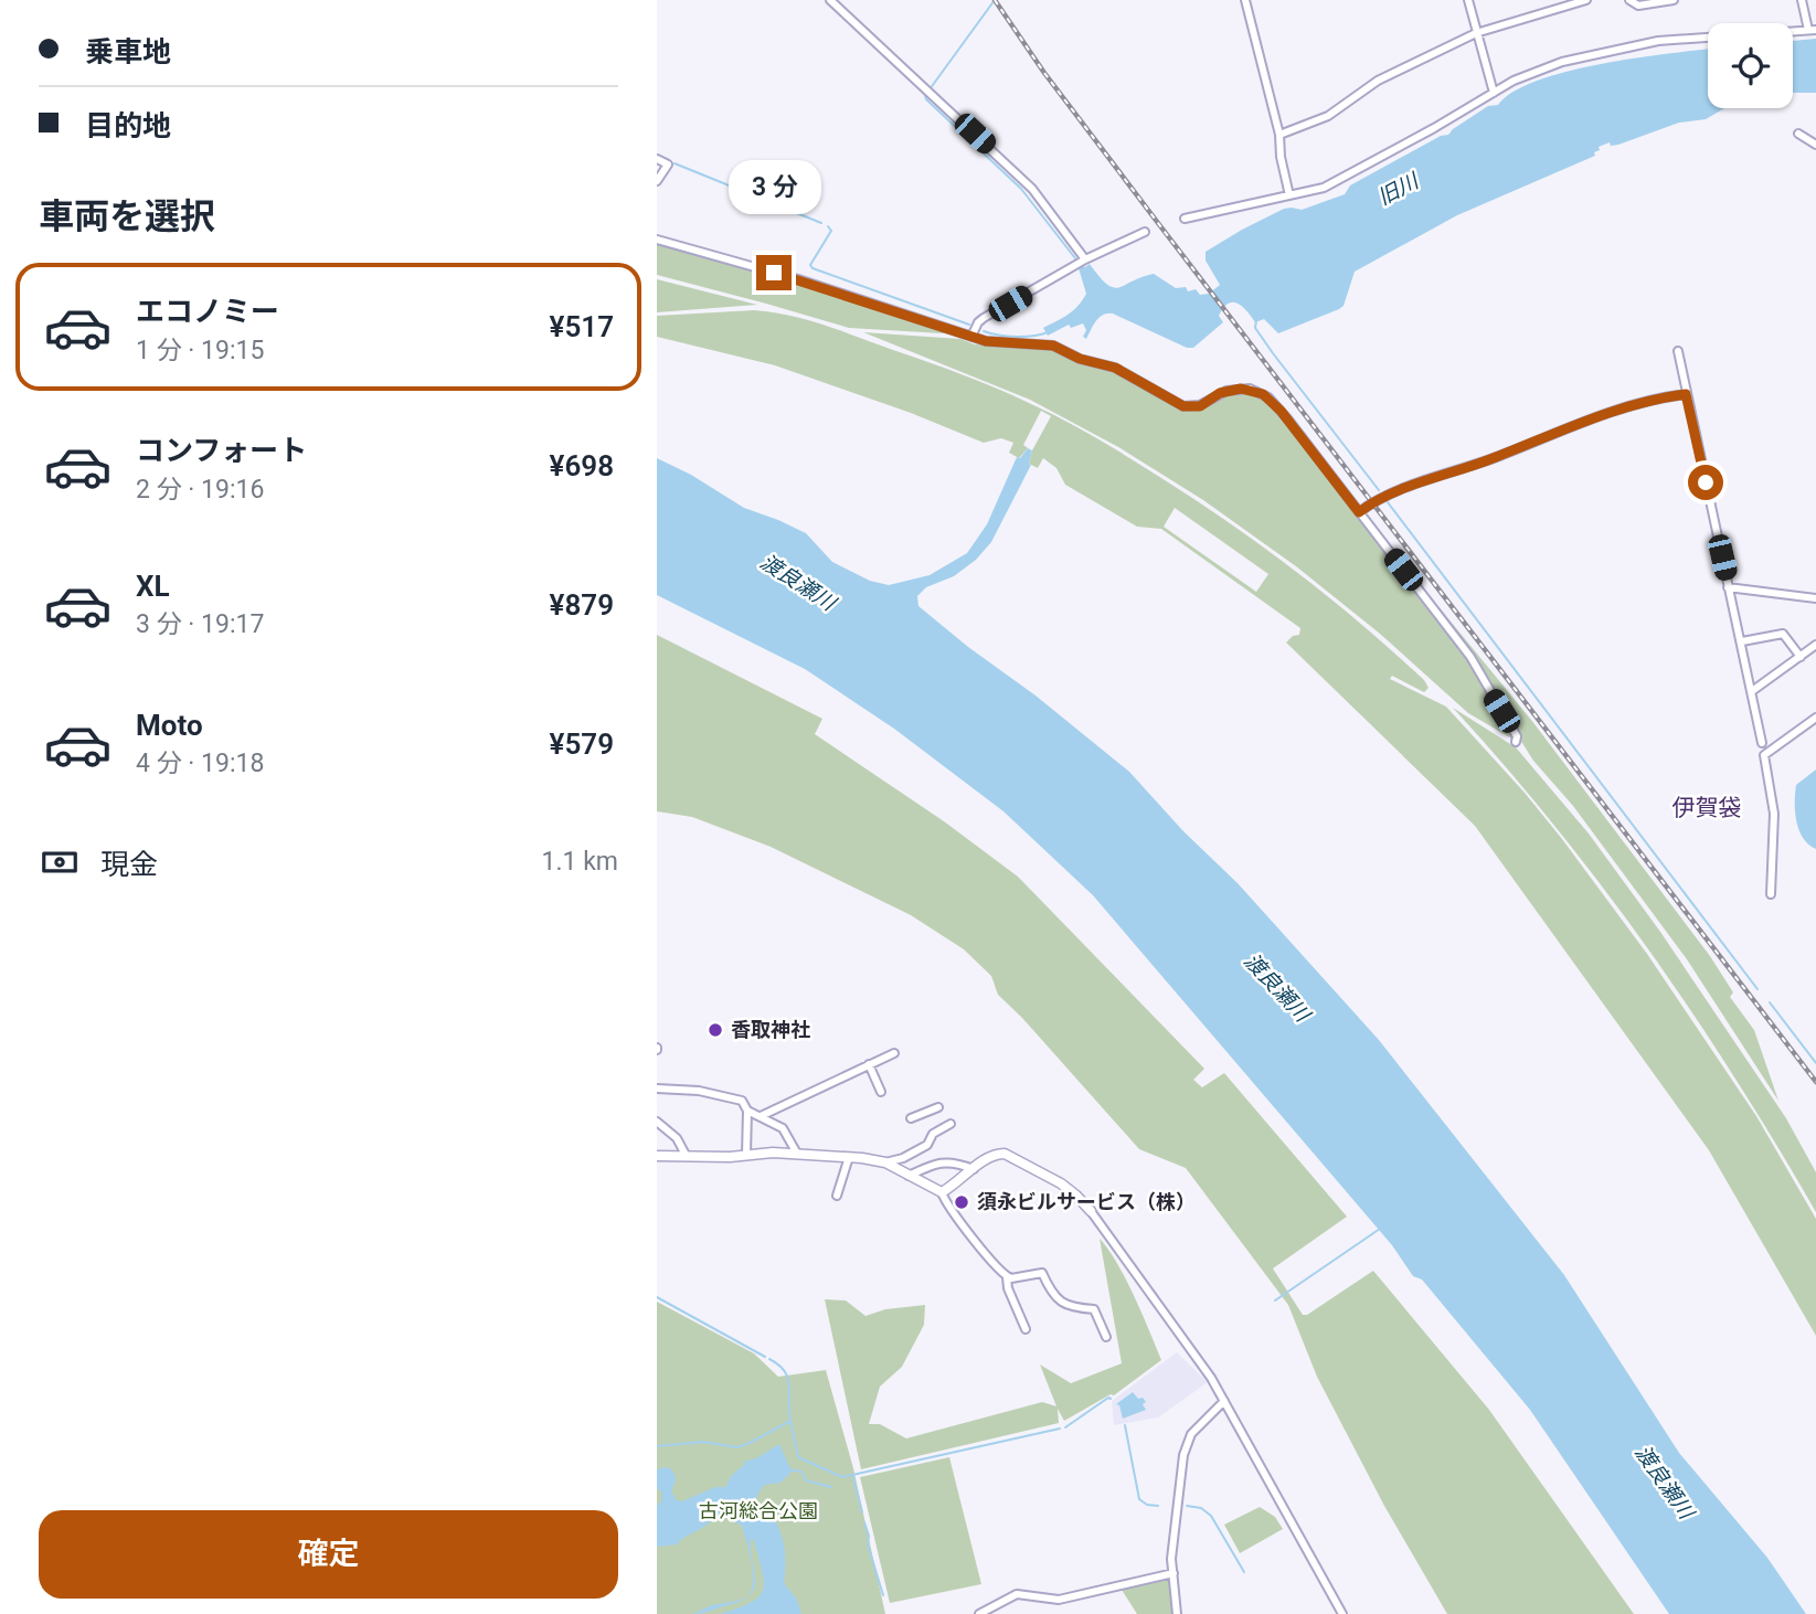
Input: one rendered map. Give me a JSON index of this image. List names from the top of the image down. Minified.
{"districts":["伊賀袋"],"water":["旧川","渡良瀬川"],"parks":["古河総合公園"],"places":["香取神社","須永ビルサービス（株）"],"page":{"banner":["乗車地","目的地"],"bubble":"3 分","heading":"車両を選択","list":[{"name":"エコノミー","note":"1 分 · 19:15","value":"¥517"},{"name":"コンフォート","note":"2 分 · 19:16","value":"¥698"},{"name":"XL","note":"3 分 · 19:17","value":"¥879"},{"name":"Moto","note":"4 分 · 19:18","value":"¥579"}],"pay":["現金","1.1 km"],"buttons":"確定"}}
